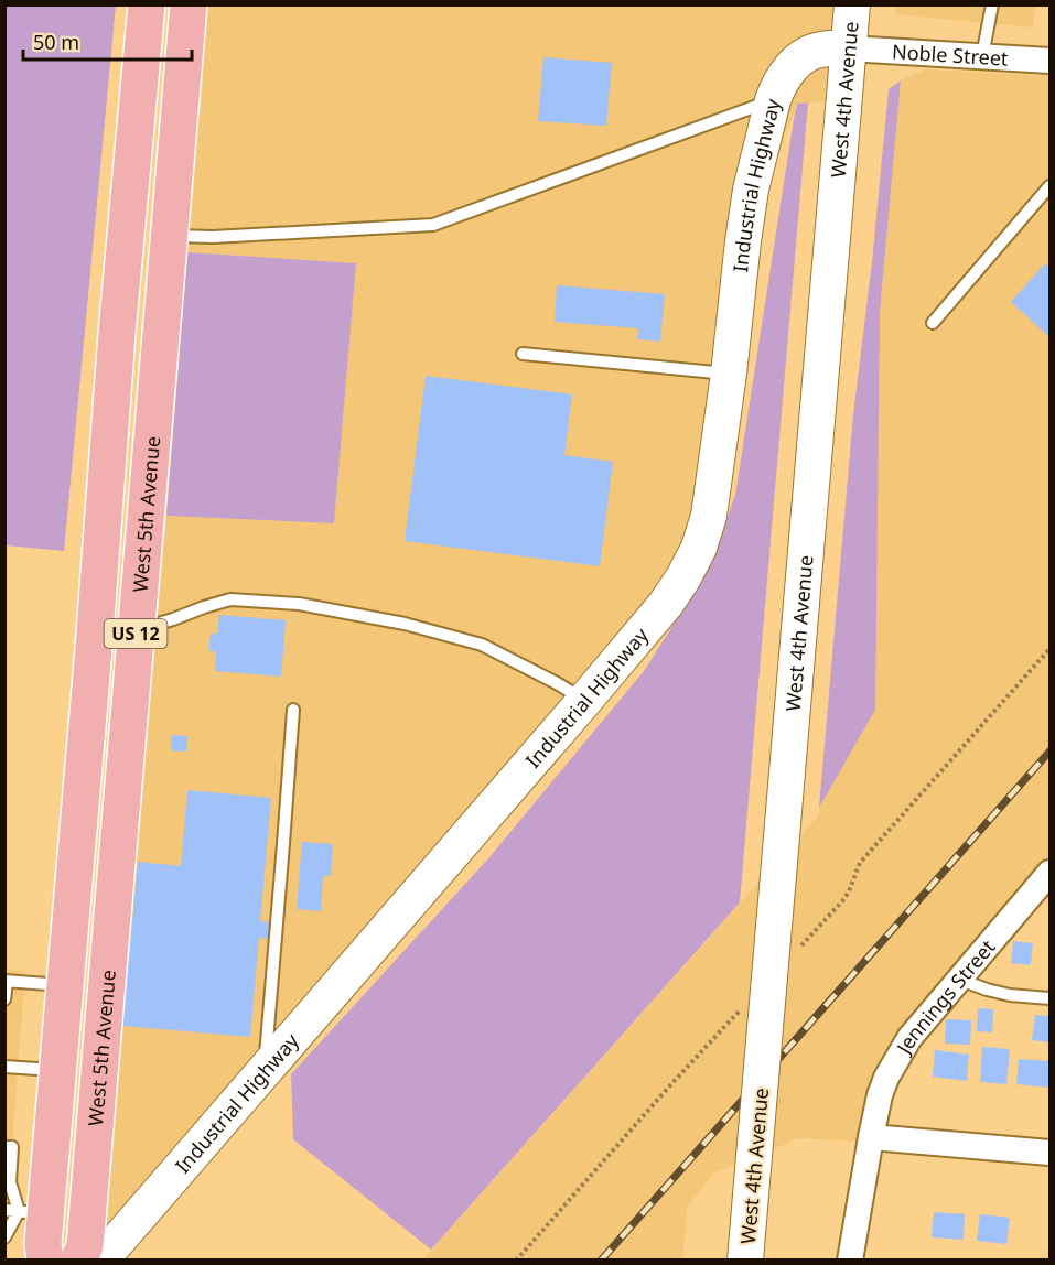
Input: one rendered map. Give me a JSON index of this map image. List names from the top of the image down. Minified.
{"streets":{"main road":["West 5th Avenue","US 12"],"street":["Noble Street","West 4th Avenue","Industrial Highway","Jennings Street"]},"crossings":[["Noble Street","West 4th Avenue"],["Noble Street","Industrial Highway"],["West 4th Avenue","Industrial Highway"]],"scale_bar":"50 m"}
